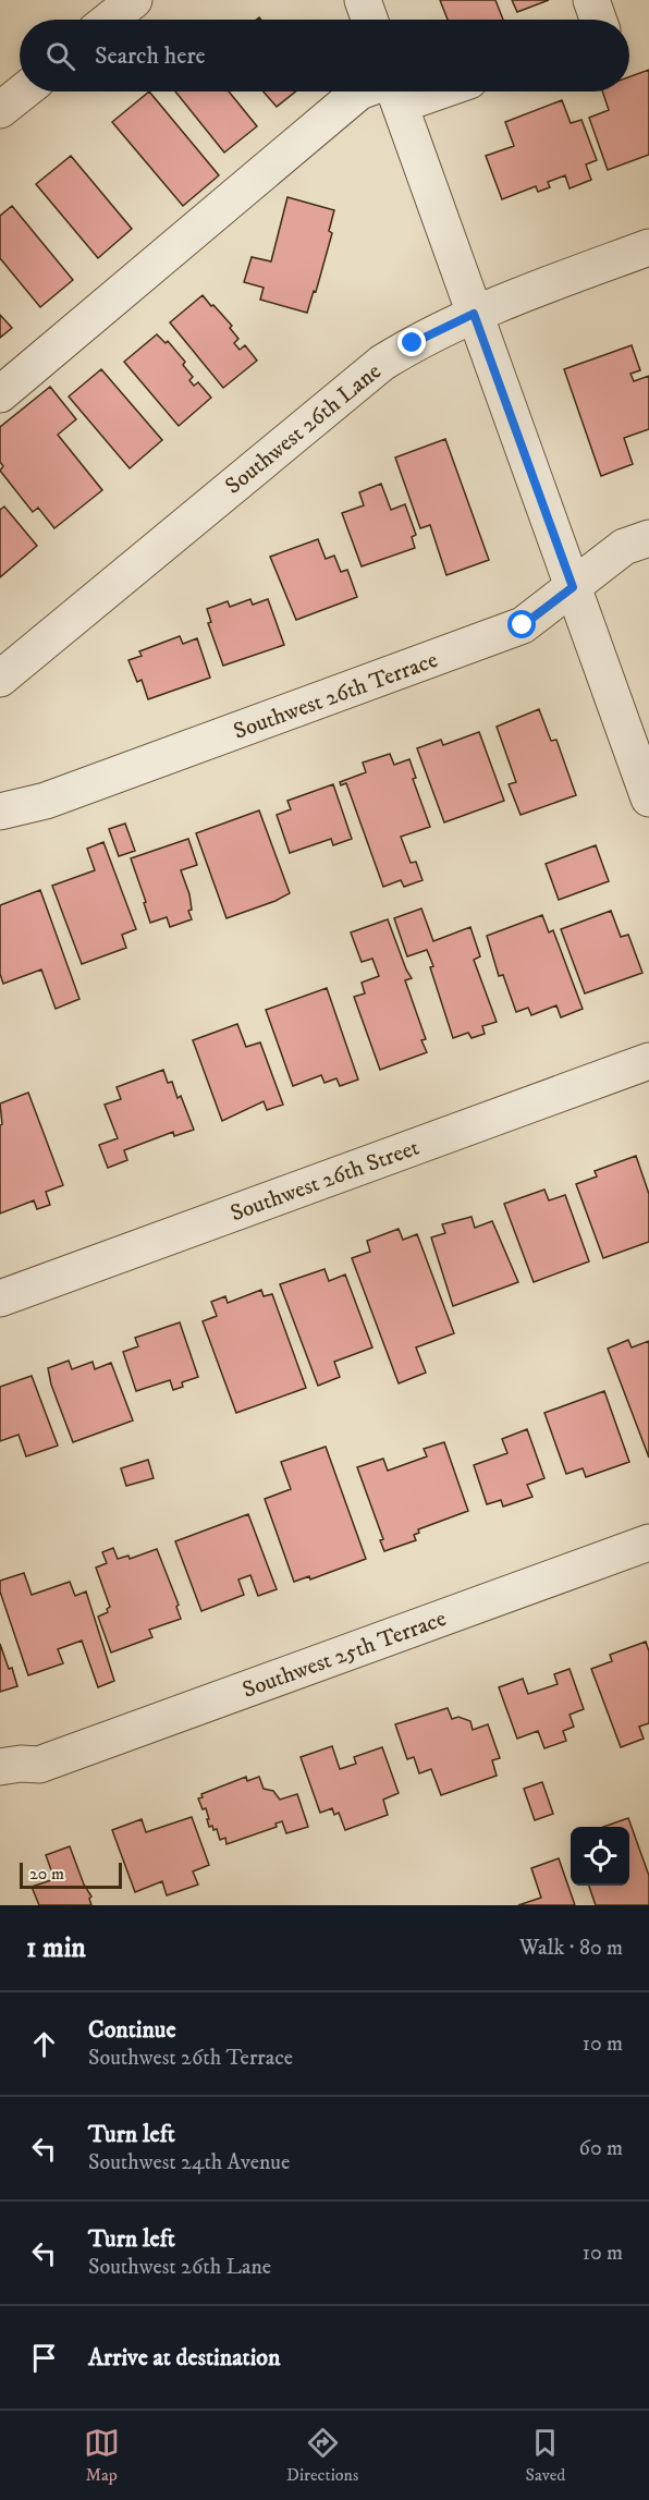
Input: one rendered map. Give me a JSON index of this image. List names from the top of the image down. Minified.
{"streets":{"street":["Southwest 26th Lane","Southwest 26th Terrace","Southwest 26th Street","Southwest 25th Terrace"]},"scale_bar":"20 m","page":{"search":"Search here","scale":"20 m","heading":["1 min","Walk · 80 m"],"list":[["Continue","Southwest 26th Terrace","10 m"],["Turn left","Southwest 24th Avenue","60 m"],["Turn left","Southwest 26th Lane","10 m"],"Arrive at destination"],"nav":["Map","Directions","Saved"]}}
